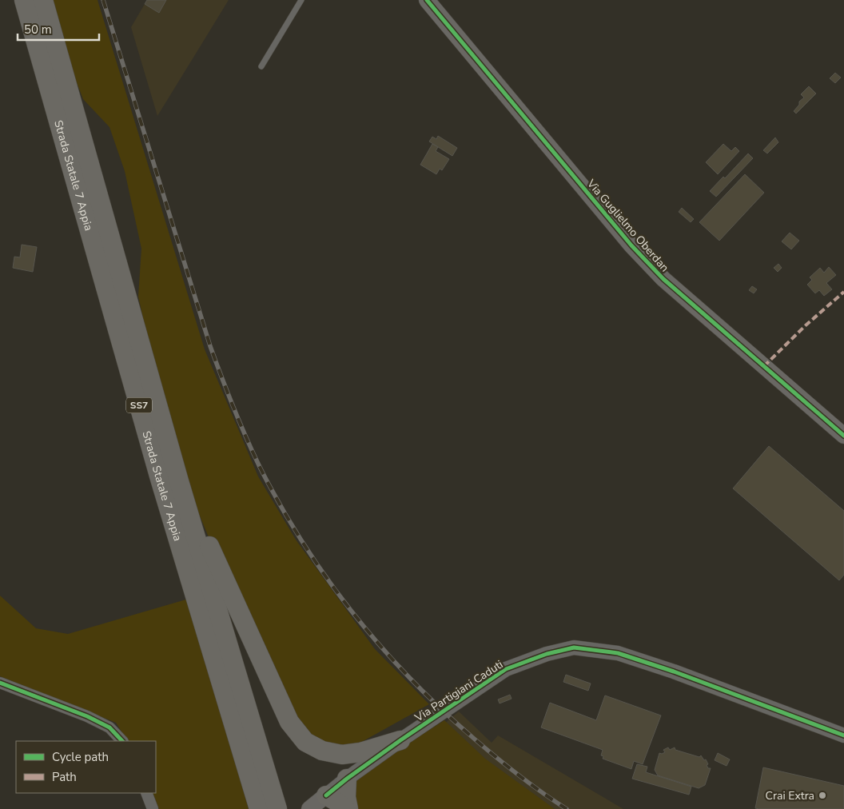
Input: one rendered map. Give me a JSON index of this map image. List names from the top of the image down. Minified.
{"streets":{"highway":["Strada Statale 7 Appia","SS7"],"main road":["Via Guglielmo Oberdan"],"street":["Via Partigiani Caduti"]},"places":["Crai Extra"],"legend":["Cycle path","Path"],"scale_bar":"50 m"}
